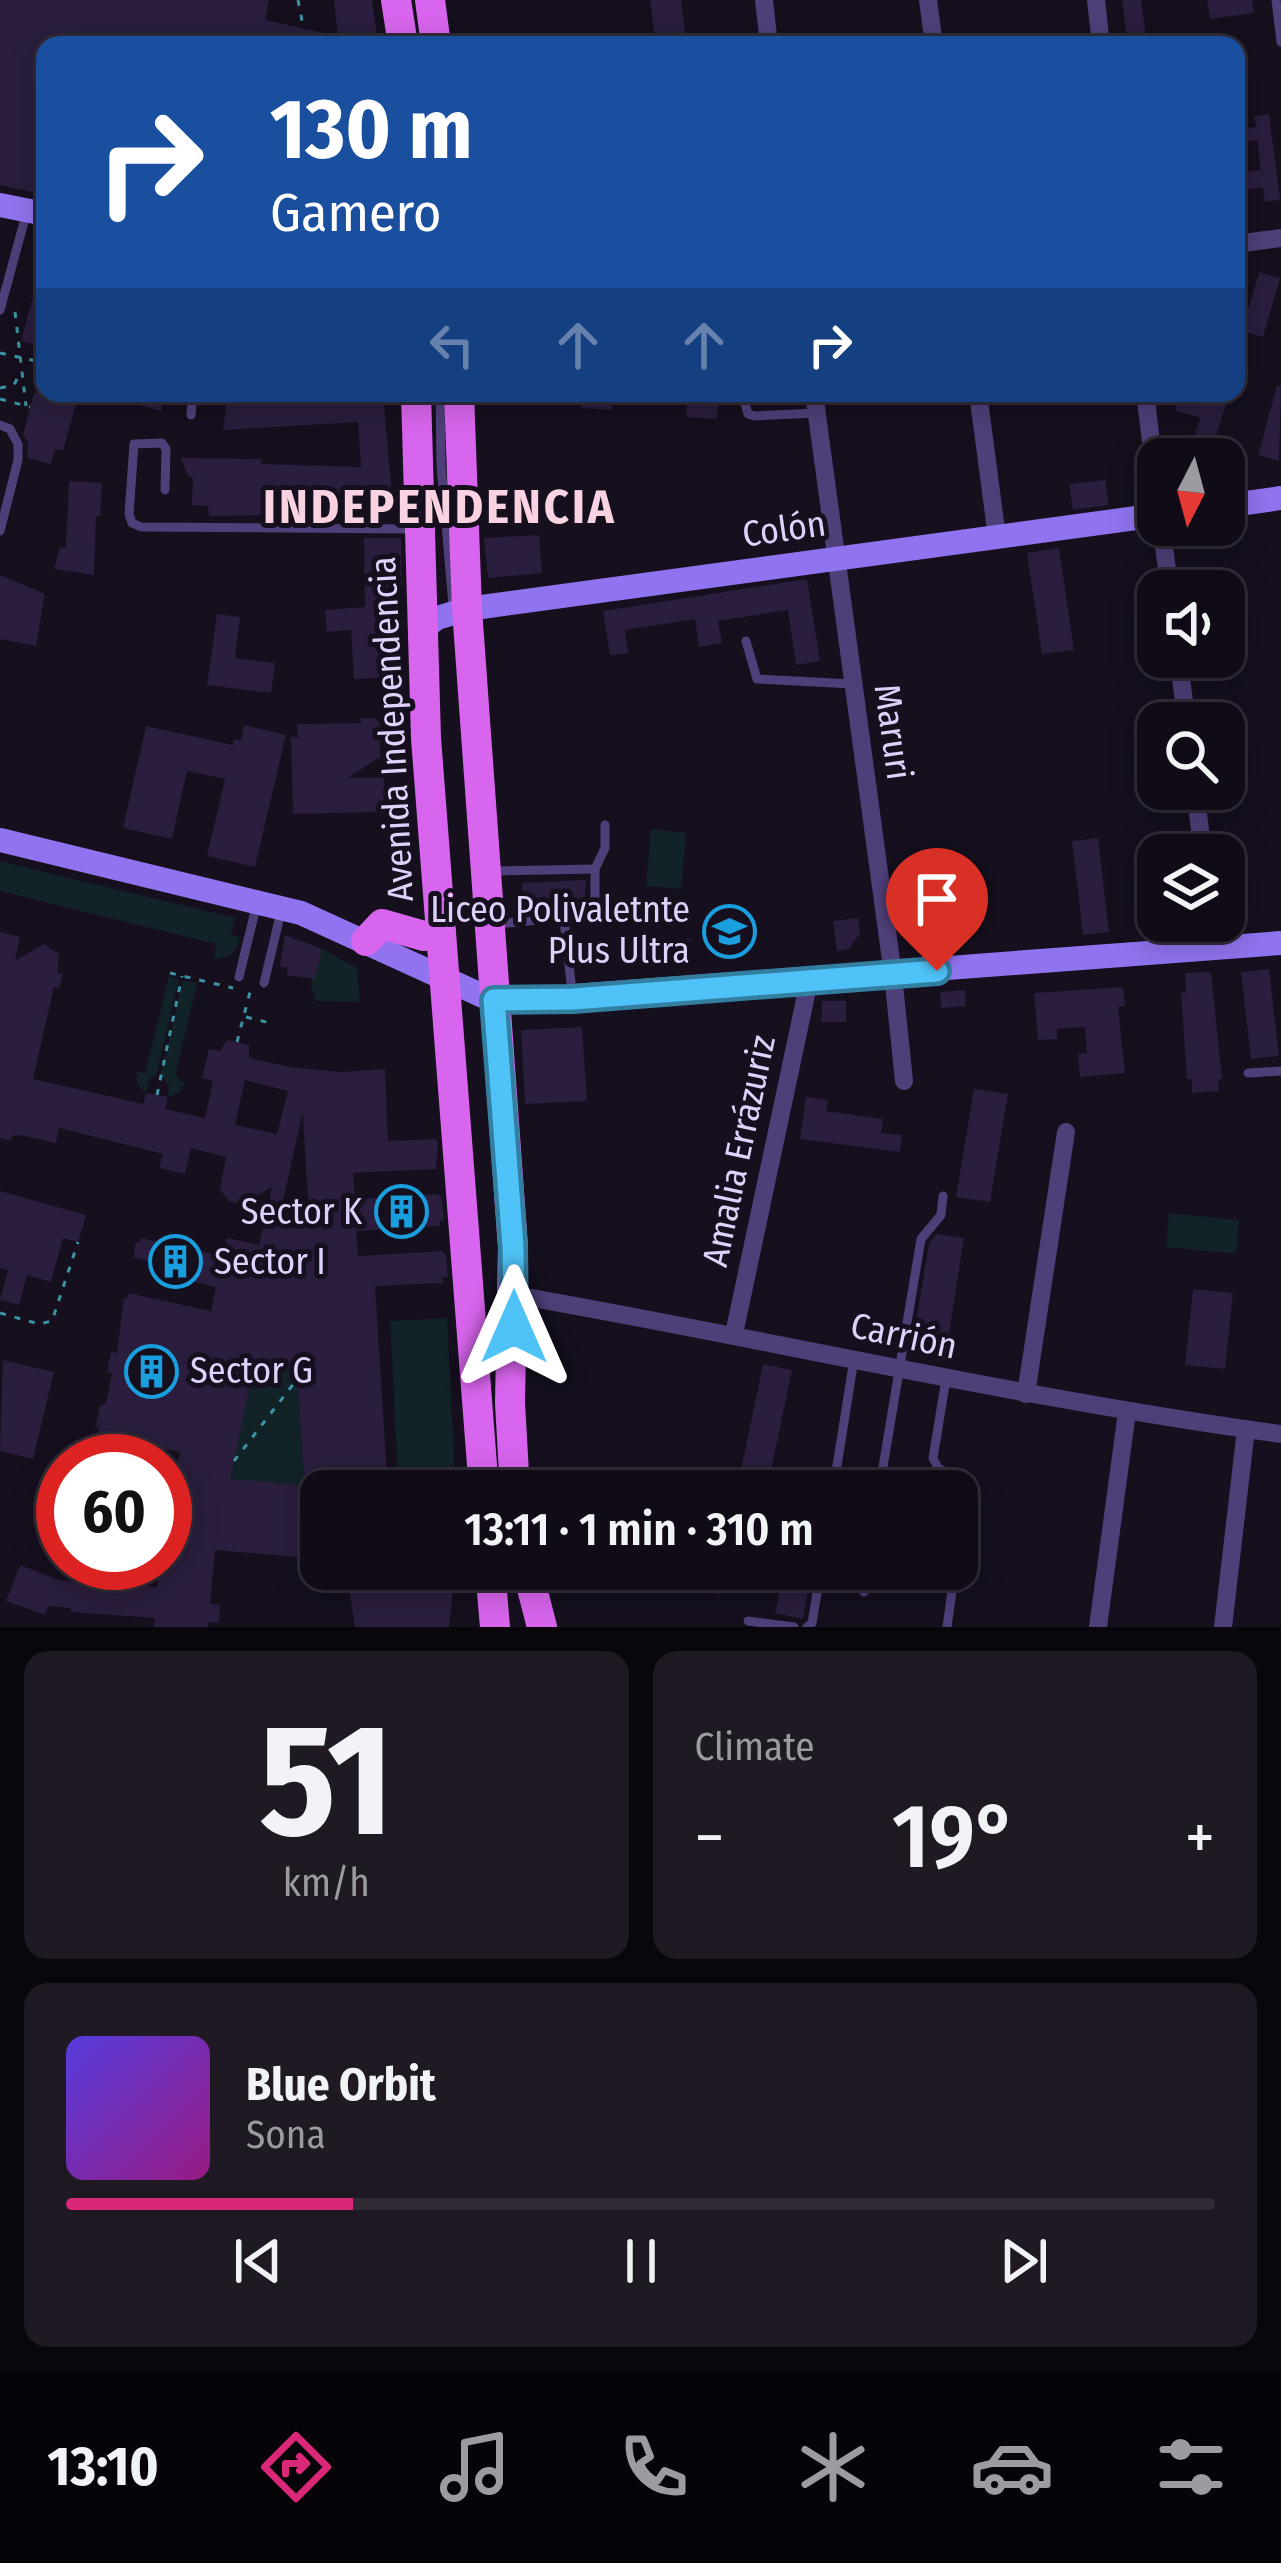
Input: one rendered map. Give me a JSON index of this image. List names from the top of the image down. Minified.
{"streets":{"main road":["Colón","Avenida Independencia"],"street":["Maruri","Amalia Errázuriz","Carrión"]},"crossings":[["Colón","Avenida Independencia"],["Colón","Maruri"],["Avenida Independencia","Carrión"],["Amalia Errázuriz","Carrión"]],"districts":["INDEPENDENCIA"],"places":{"school or university":["Liceo Polivaletnte Plus Ultra"],"building":["Sector K","Sector I","Sector G"]},"north":"bottom","page":{"turn":["130 m","Gamero"],"limit":"60","trip":"13:11 · 1 min · 310 m","tile":[["51","km/h"],"Climate"],"heat":["−","19°","+"],"song":["Blue Orbit","Sona"],"tabs":"13:10"}}
